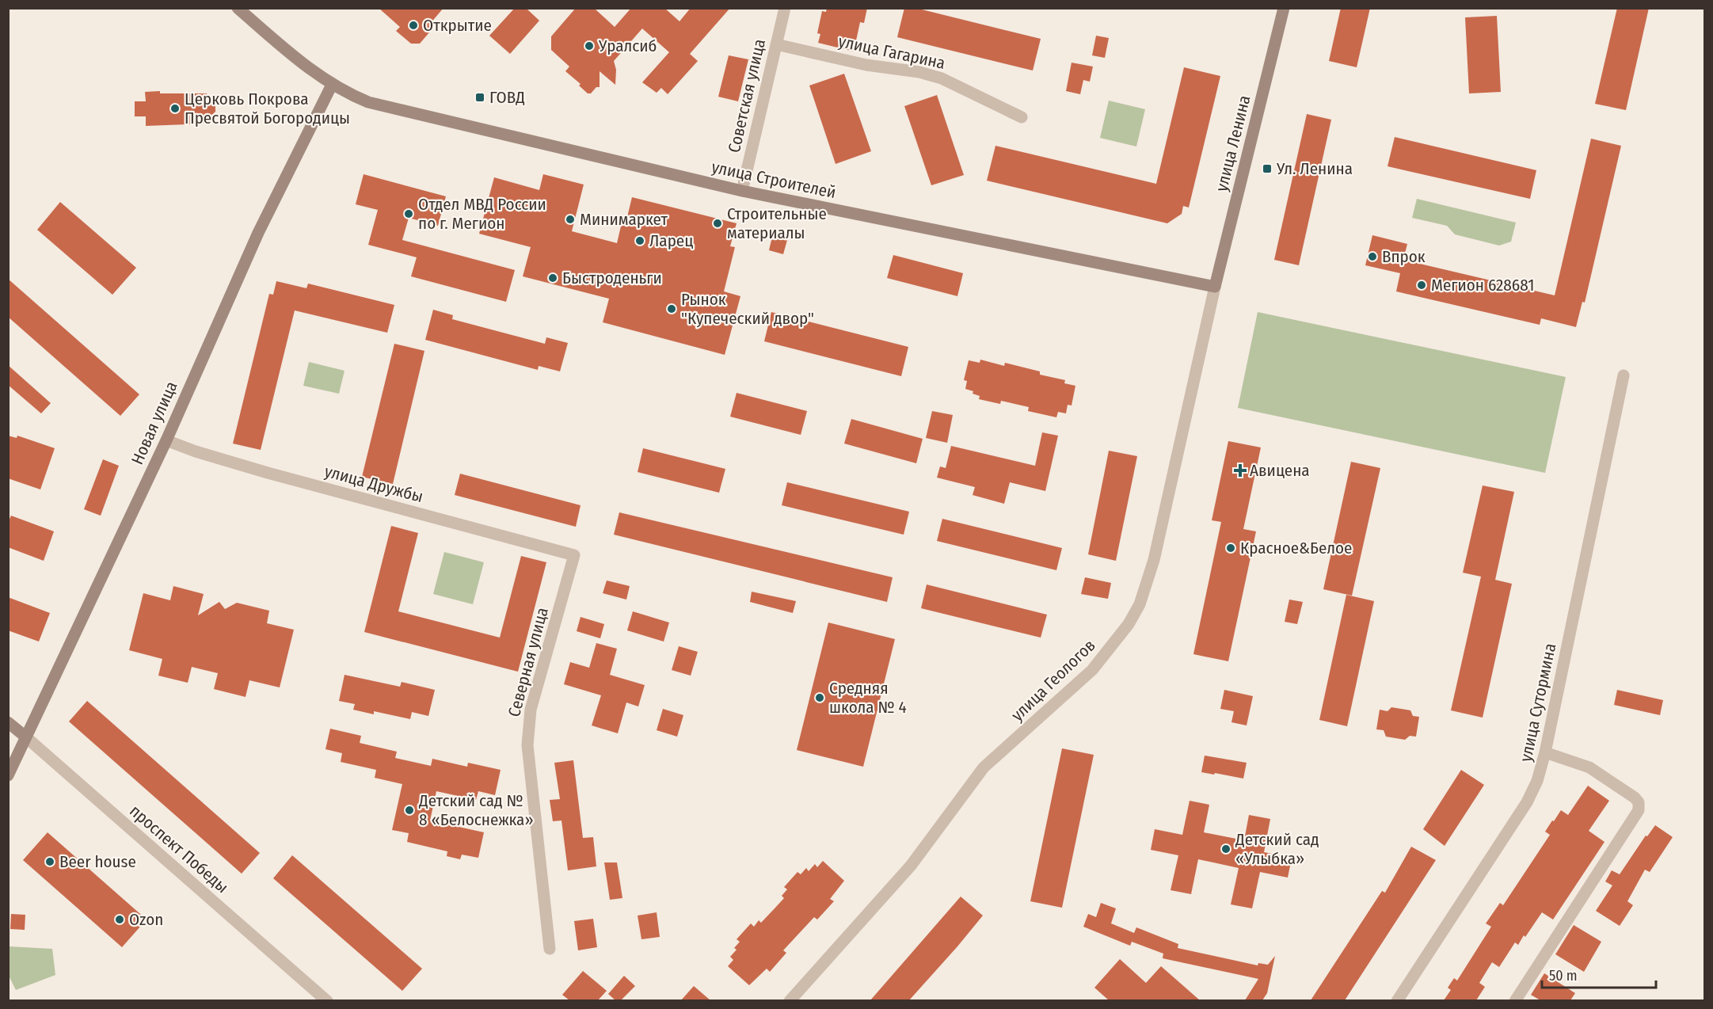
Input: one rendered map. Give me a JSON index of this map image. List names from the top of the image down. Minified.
{"streets":{"main road":["улица Ленина","улица Строителей","Новая улица","проспект Победы"],"street":["улица Гагарина","Советская улица","улица Дружбы","Северная улица","улица Геологов","улица Сутормина"]},"crossings":[["улица Гагарина","Советская улица"],["Советская улица","улица Строителей"],["улица Ленина","улица Строителей"],["улица Ленина","улица Геологов"],["улица Строителей","Новая улица"],["улица Строителей","улица Геологов"],["Новая улица","улица Дружбы"],["Новая улица","проспект Победы"],["улица Дружбы","Северная улица"]],"places":{"other":["Открытие","Уралсиб","Церковь Покрова Пресвятой Богородицы","Отдел МВД России по г. Мегион","Минимаркет","Строительные материалы","Ларец","Впрок","Быстроденьги","Мегион 628681","Рынок \"Купеческий двор\"","Красное&Белое","Средняя школа № 4","Детский сад № 8 «Белоснежка»","Детский сад «Улыбка»","Beer house","Ozon"],"transit":["ГОВД","Ул. Ленина"],"health":["Авицена"]},"scale_bar":"50 m"}
